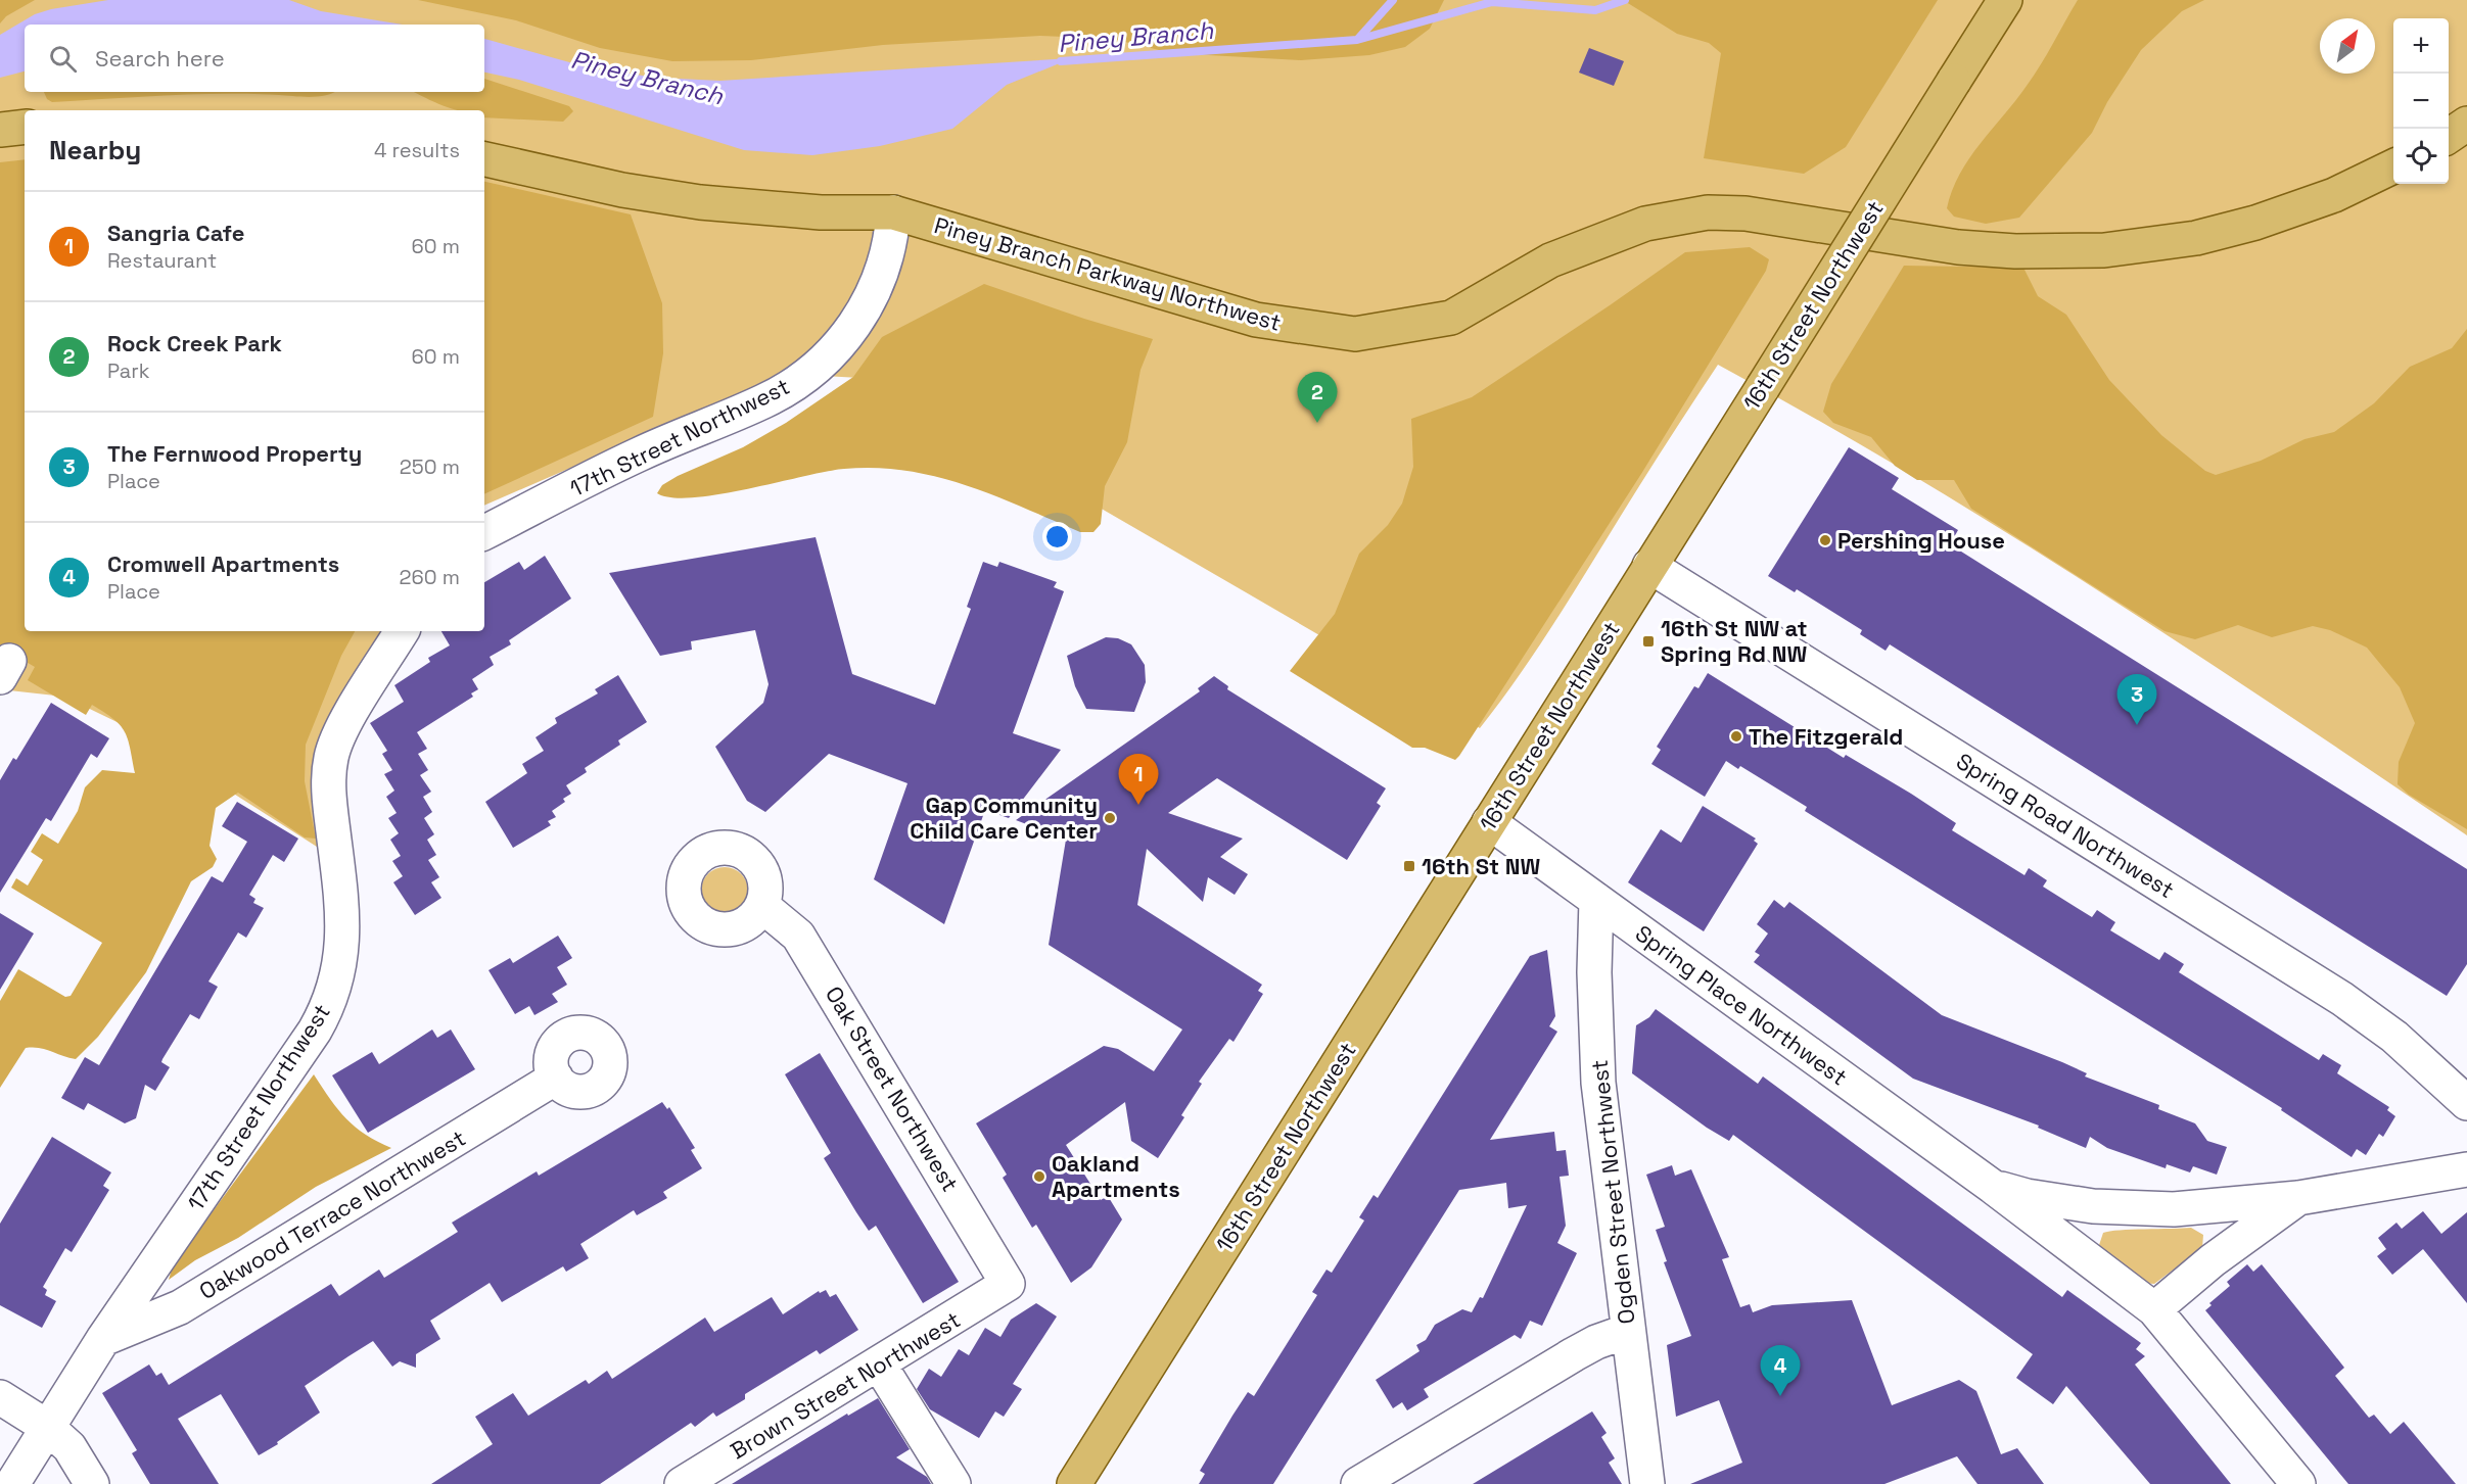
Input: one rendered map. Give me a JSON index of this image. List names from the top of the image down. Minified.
{"streets":{"main road":["Piney Branch Parkway Northwest","16th Street Northwest"],"street":["17th Street Northwest","Spring Road Northwest","Spring Place Northwest","Oak Street Northwest","Ogden Street Northwest","Oakwood Terrace Northwest","Brown Street Northwest"]},"crossings":[["Piney Branch Parkway Northwest","17th Street Northwest"],["16th Street Northwest","Spring Road Northwest"],["16th Street Northwest","Spring Place Northwest"],["17th Street Northwest","Oakwood Terrace Northwest"],["Spring Place Northwest","Ogden Street Northwest"],["Oak Street Northwest","Brown Street Northwest"]],"water":["Piney Branch"],"places":{"other":["Pershing House","The Fitzgerald","Gap Community Child Care Center","Oakland Apartments"],"transit":["16th St NW at Spring Rd NW","16th St NW"]},"north":"top right","page":{"map_buttons":["+","−"],"search":"Search here","heading":["Nearby","4 results"],"list":[{"mark":"1","name":"Sangria Cafe","note":"Restaurant","value":"60 m"},{"mark":"2","name":"Rock Creek Park","note":"Park","value":"60 m"},{"mark":"3","name":"The Fernwood Property","note":"Place","value":"250 m"},{"mark":"4","name":"Cromwell Apartments","note":"Place","value":"260 m"}],"pins":["2","3","1","4"]}}
